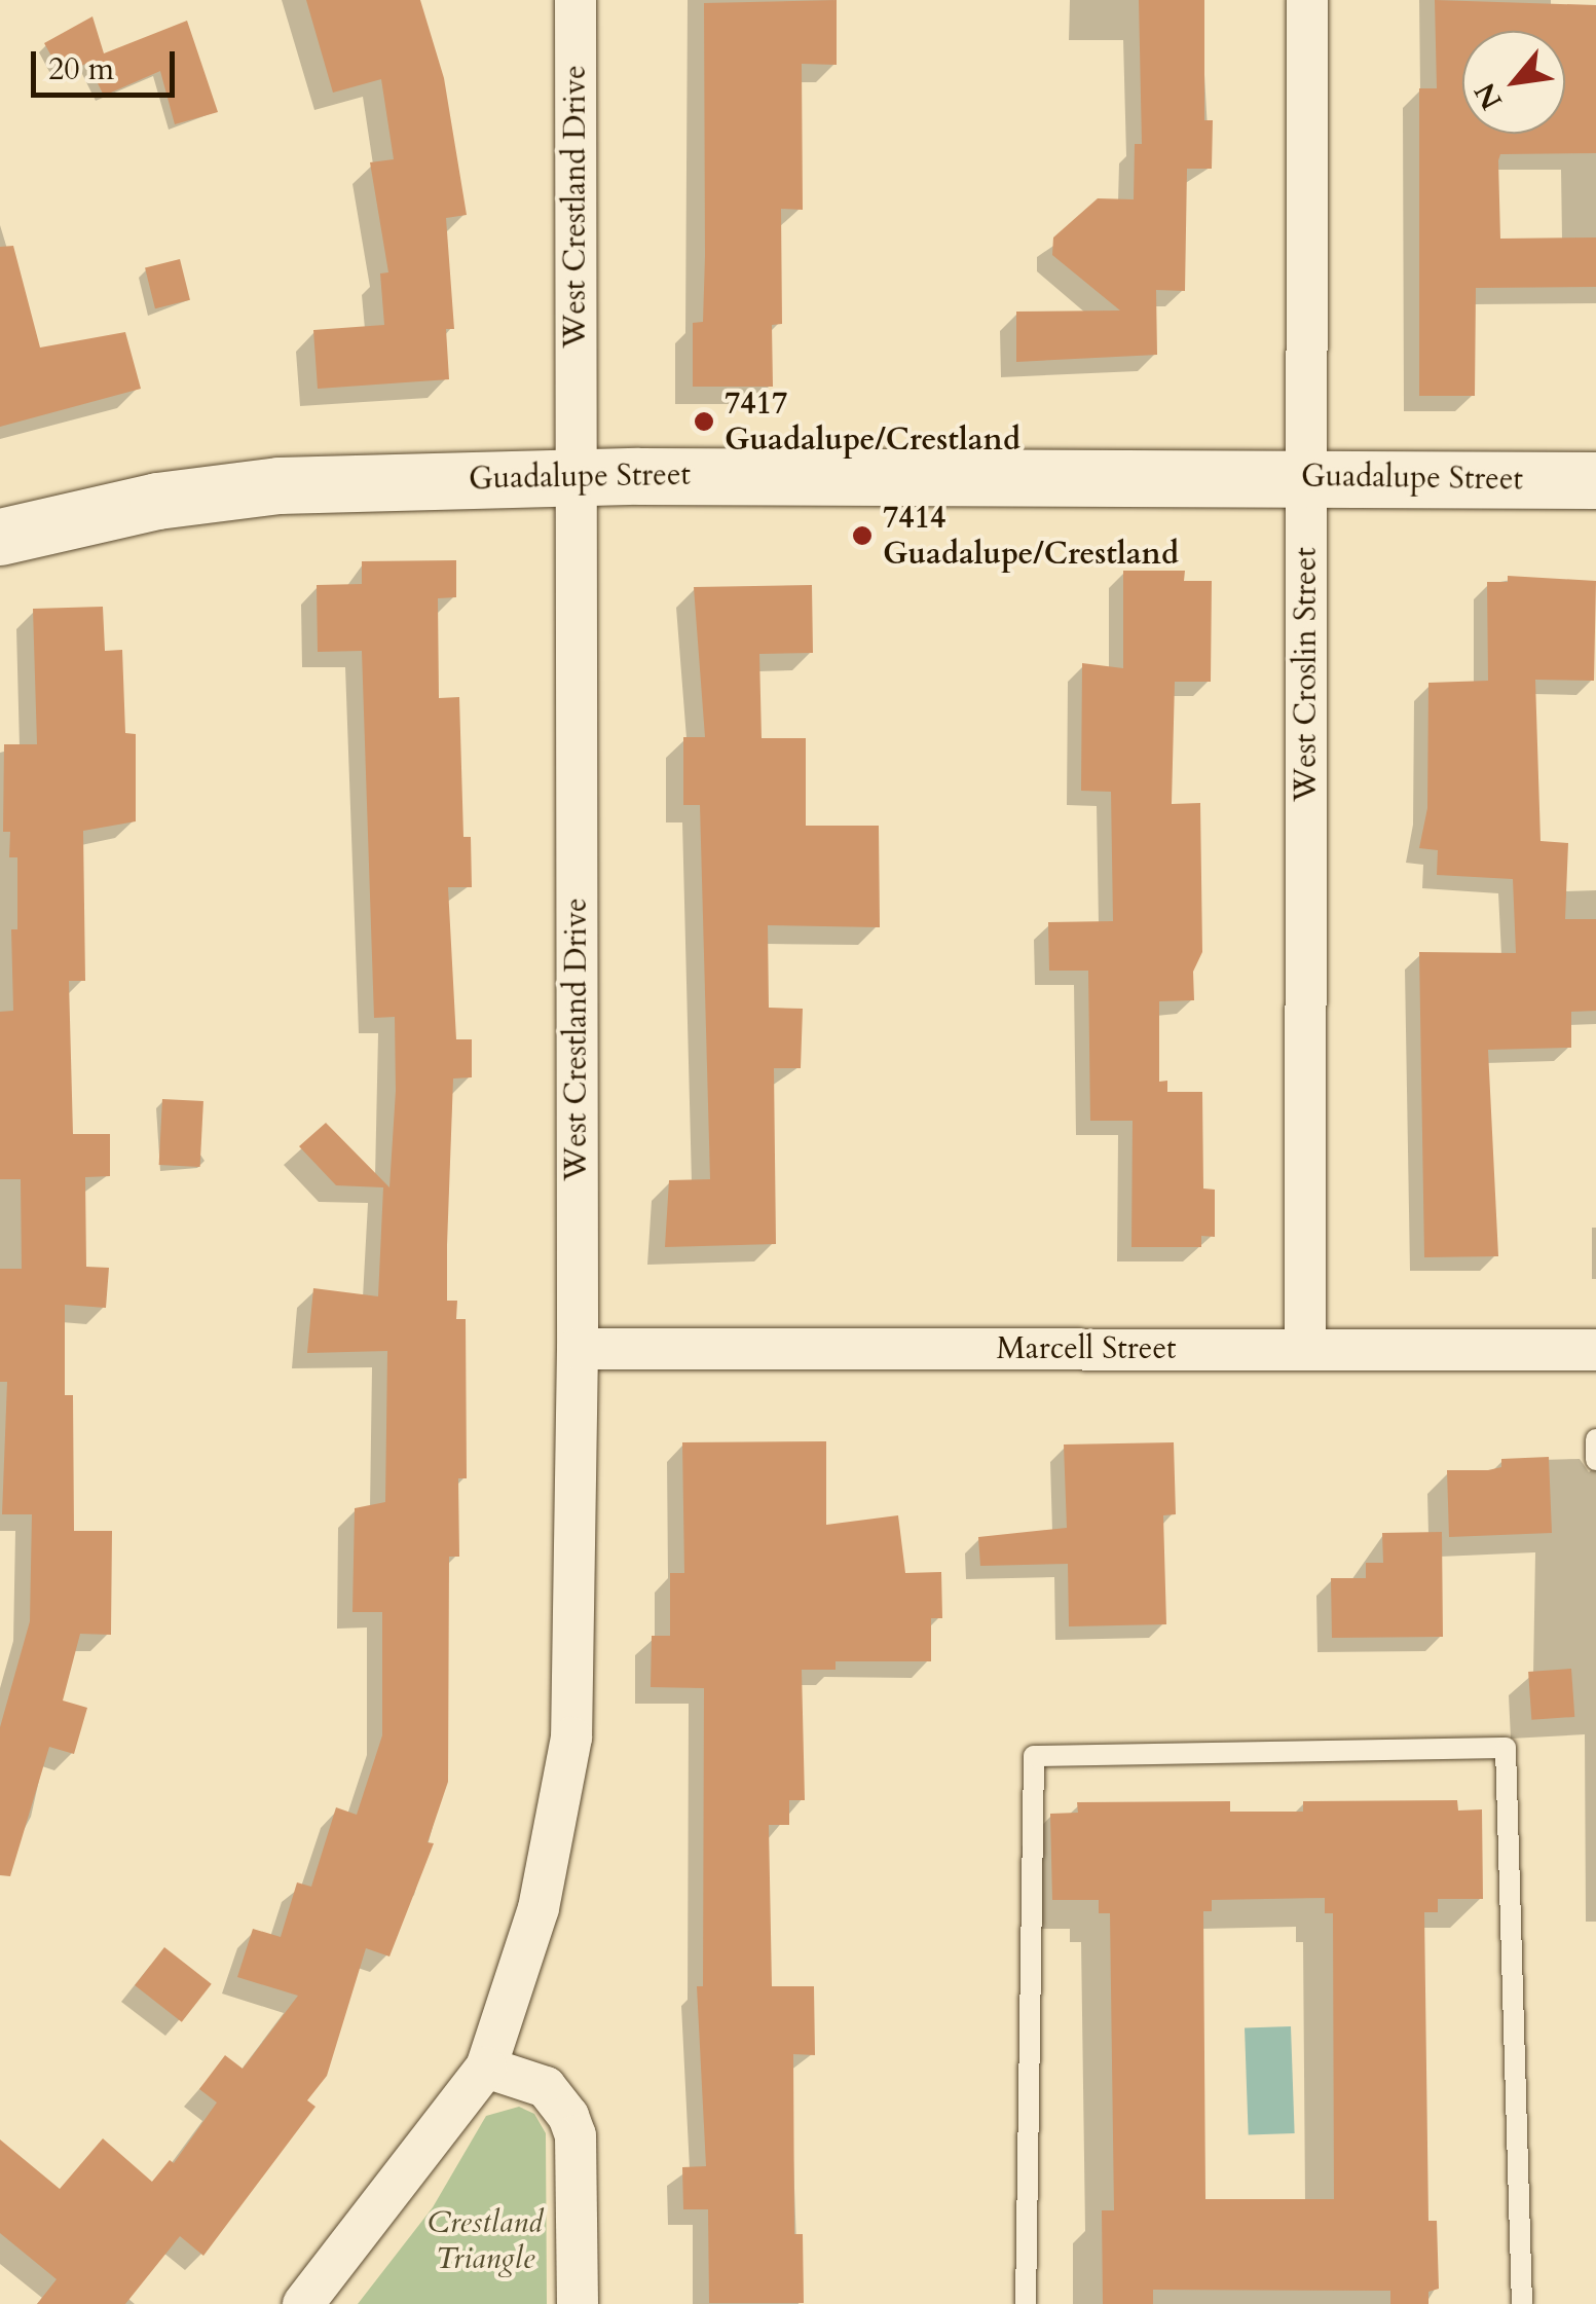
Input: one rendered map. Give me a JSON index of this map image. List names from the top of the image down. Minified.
{"streets":{"street":["West Crestland Drive","Guadalupe Street","West Croslin Street","Marcell Street"]},"crossings":[["West Crestland Drive","Guadalupe Street"],["West Crestland Drive","Marcell Street"],["Guadalupe Street","West Croslin Street"],["West Croslin Street","Marcell Street"]],"parks":["Crestland Triangle"],"places":["7417 Guadalupe/Crestland","7414 Guadalupe/Crestland"],"scale_bar":"20 m","north":"bottom left"}
